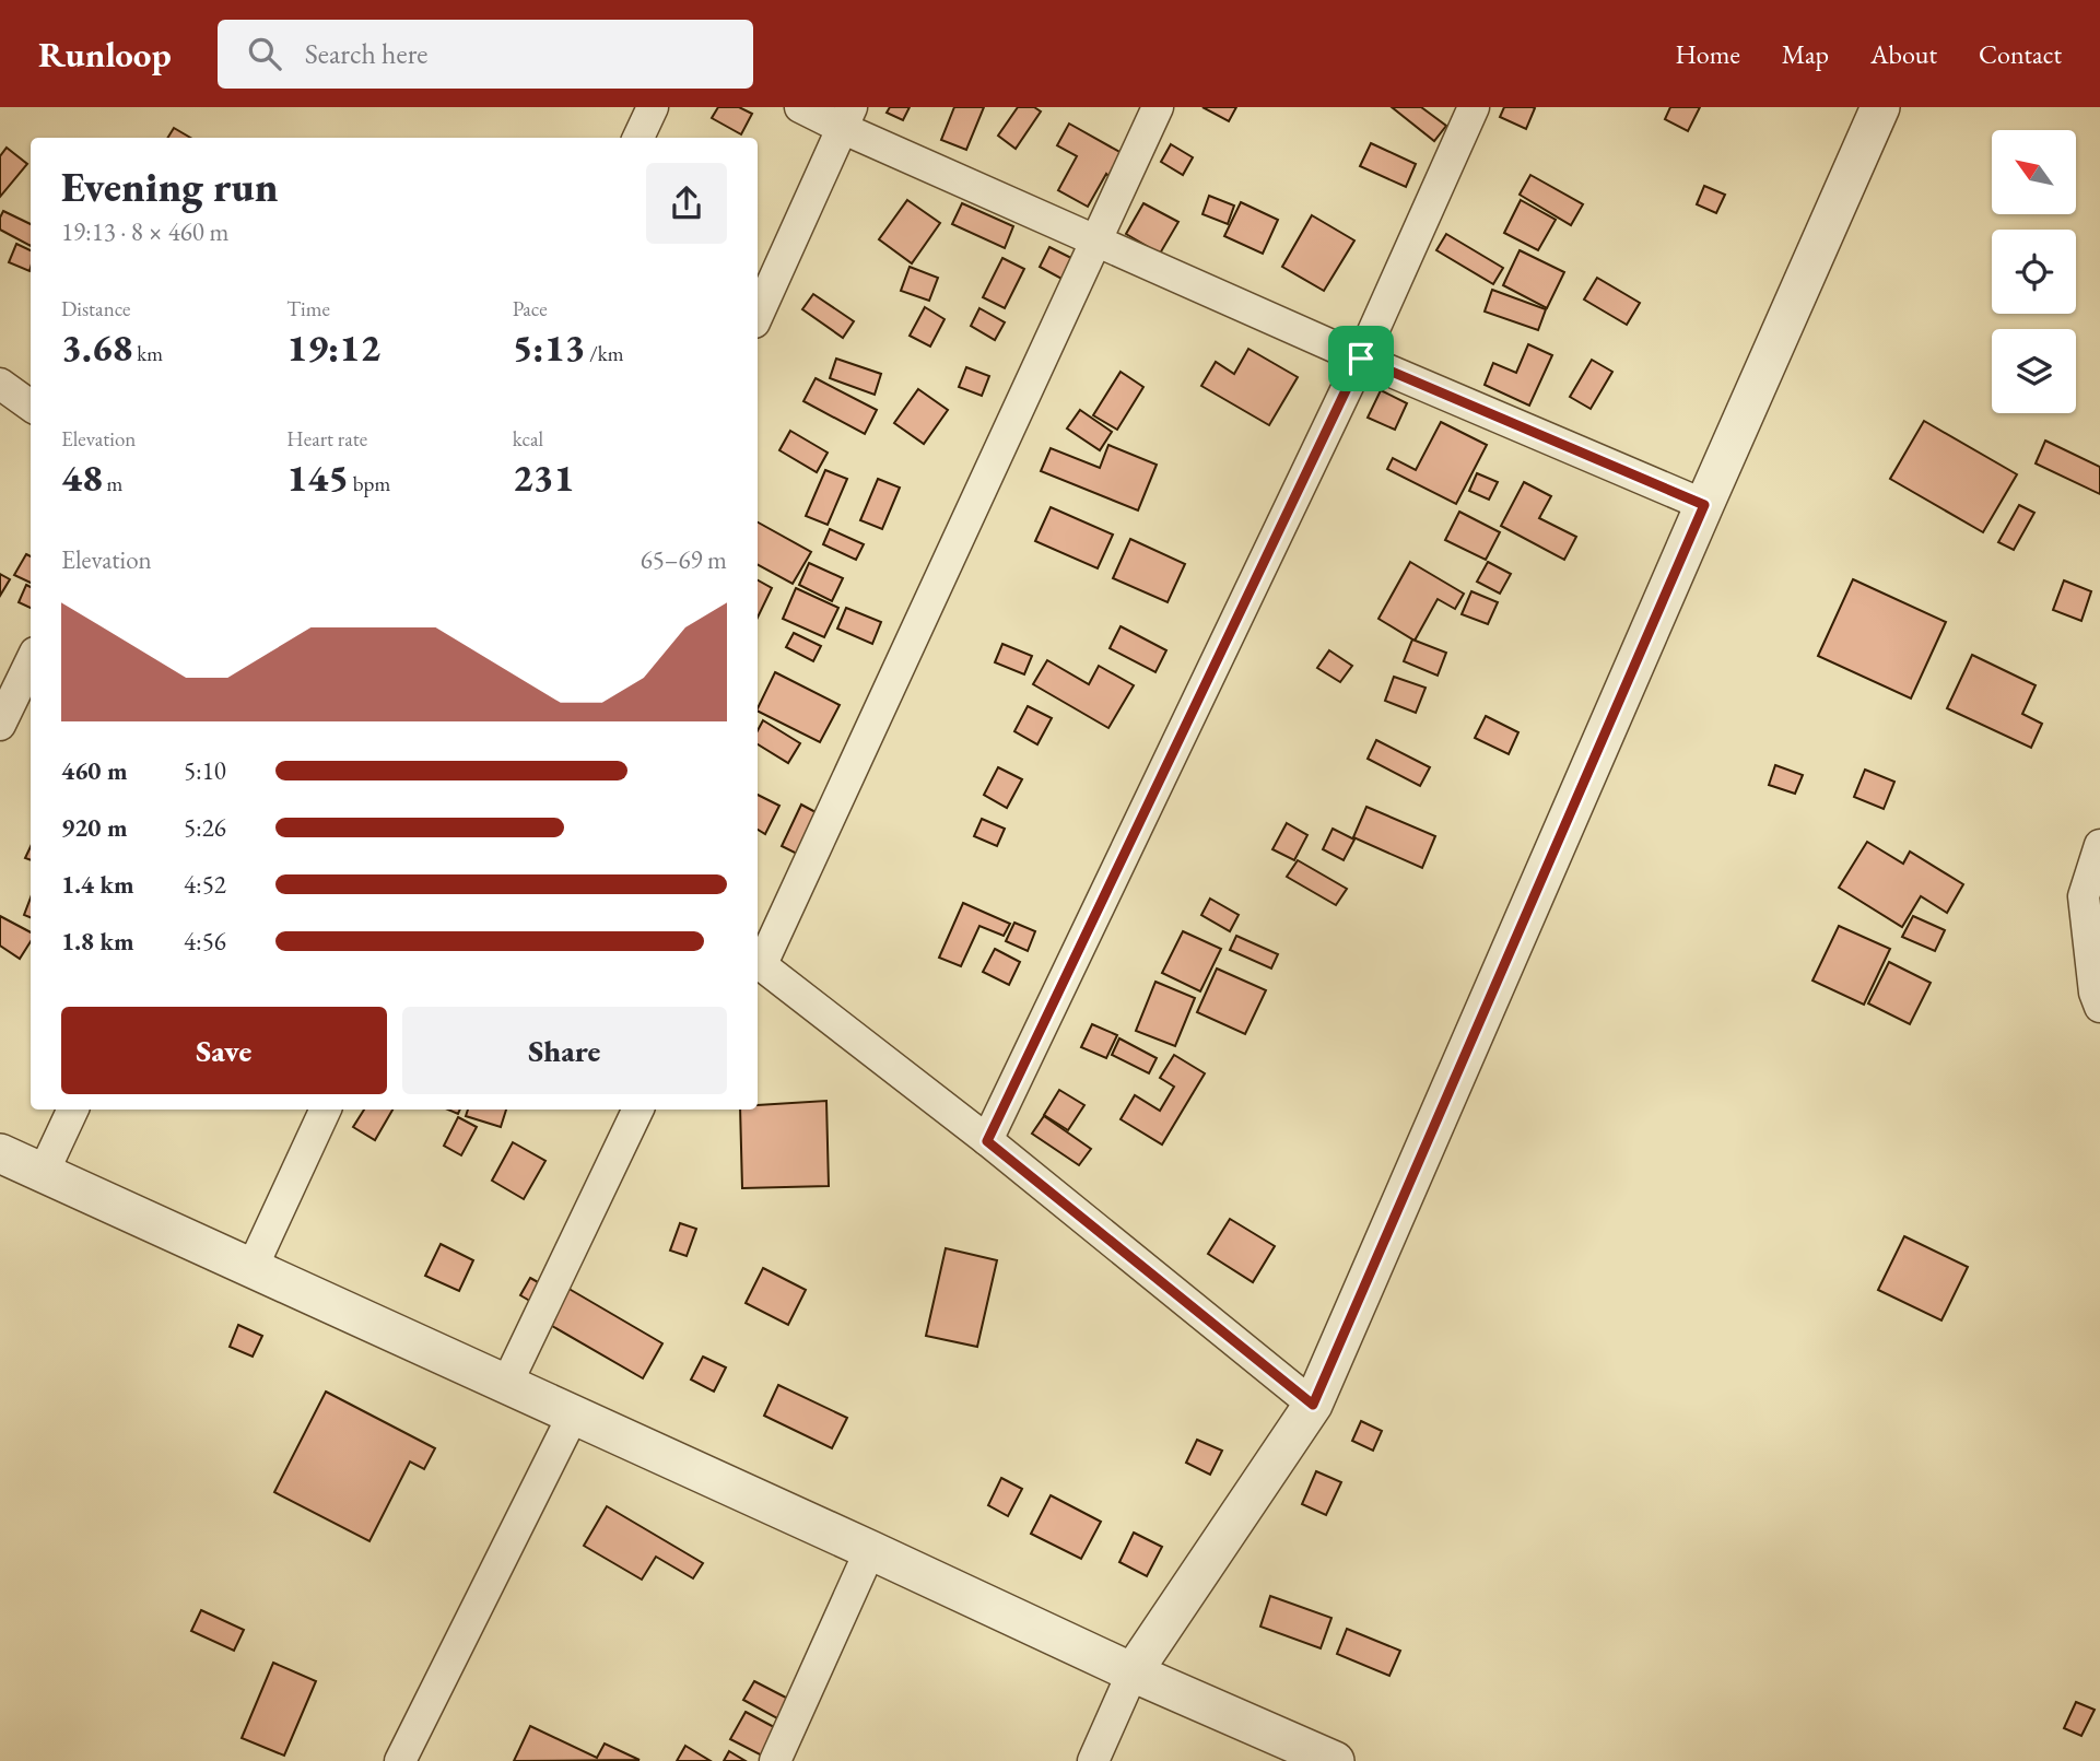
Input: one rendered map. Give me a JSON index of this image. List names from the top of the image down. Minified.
{"north":"top left","page":{"header":"Runloop","search":"Search here","nav":["Home","Map","About","Contact"],"heading":["Evening run","19:13 · 8 × 460 m"],"stats":[["Distance","3.68 km"],["Time","19:12"],["Pace","5:13 /km"],["Elevation","48 m"],["Heart rate","145 bpm"],["kcal","231"]],"chart":["Elevation","65–69 m"],"list":[{"name":"460 m","note":"5:10"},{"name":"920 m","note":"5:26"},{"name":"1.4 km","note":"4:52"},{"name":"1.8 km","note":"4:56"}],"buttons":["Save","Share"]}}
